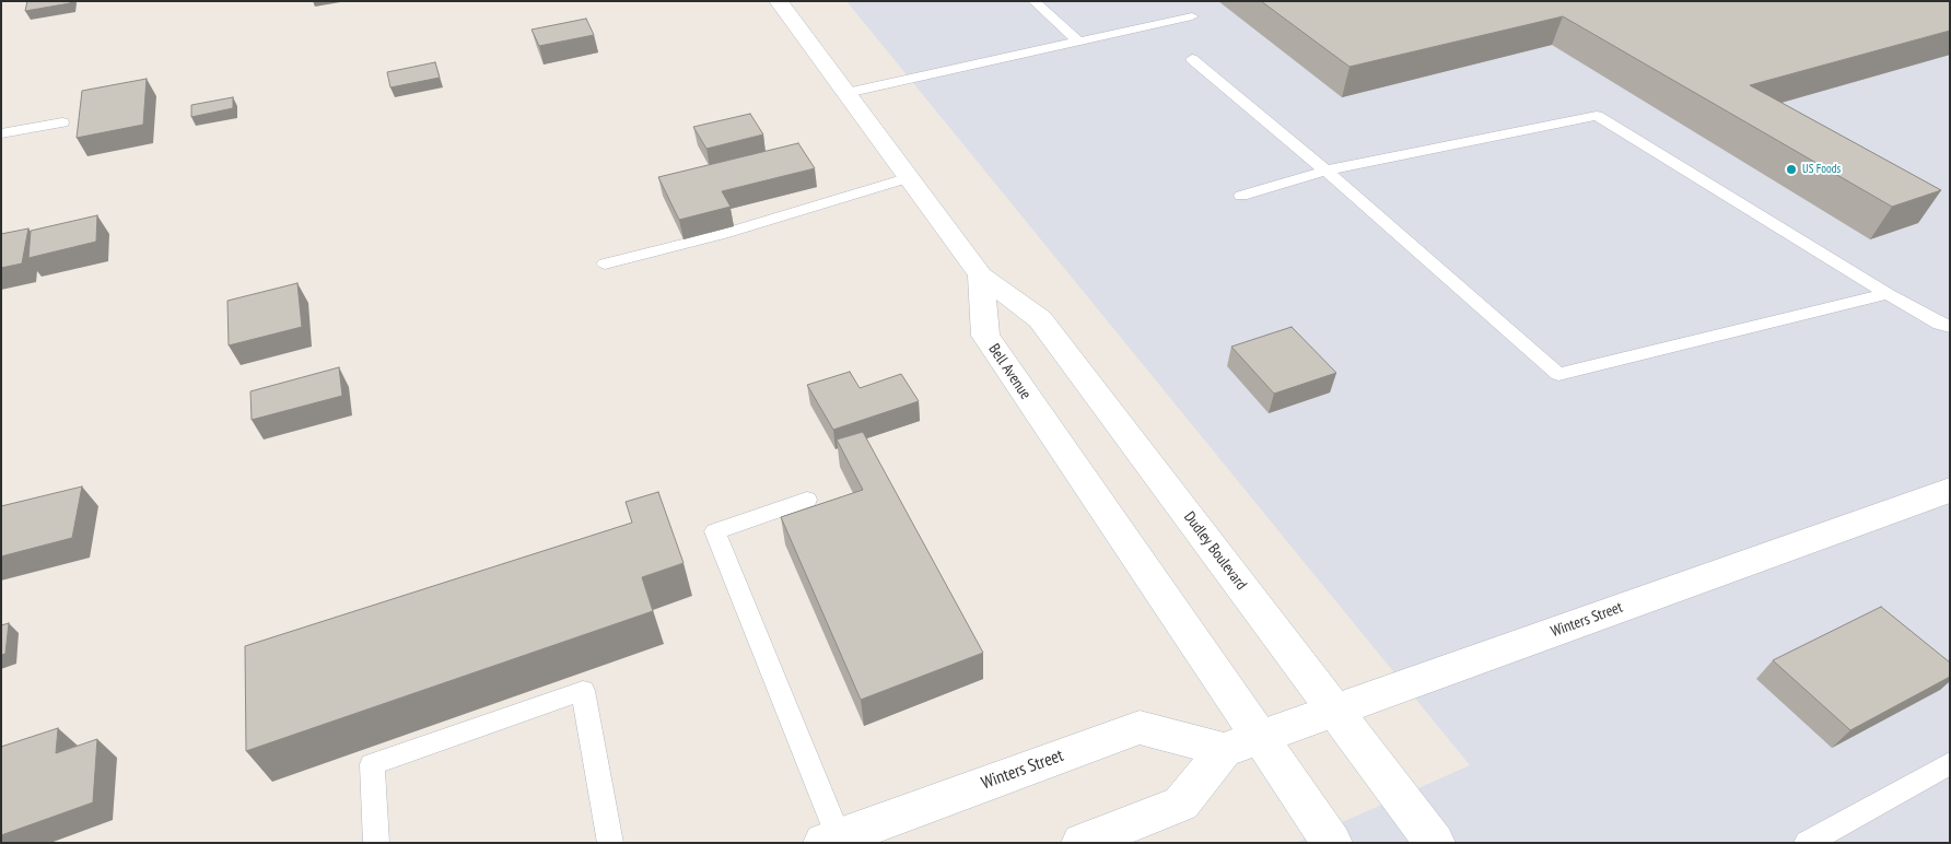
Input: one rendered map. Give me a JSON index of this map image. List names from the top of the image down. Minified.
{"streets":{"main road":["Bell Avenue","Dudley Boulevard","Winters Street"]},"crossings":[["Bell Avenue","Dudley Boulevard"],["Bell Avenue","Winters Street"],["Dudley Boulevard","Winters Street"]],"places":["US Foods"]}
